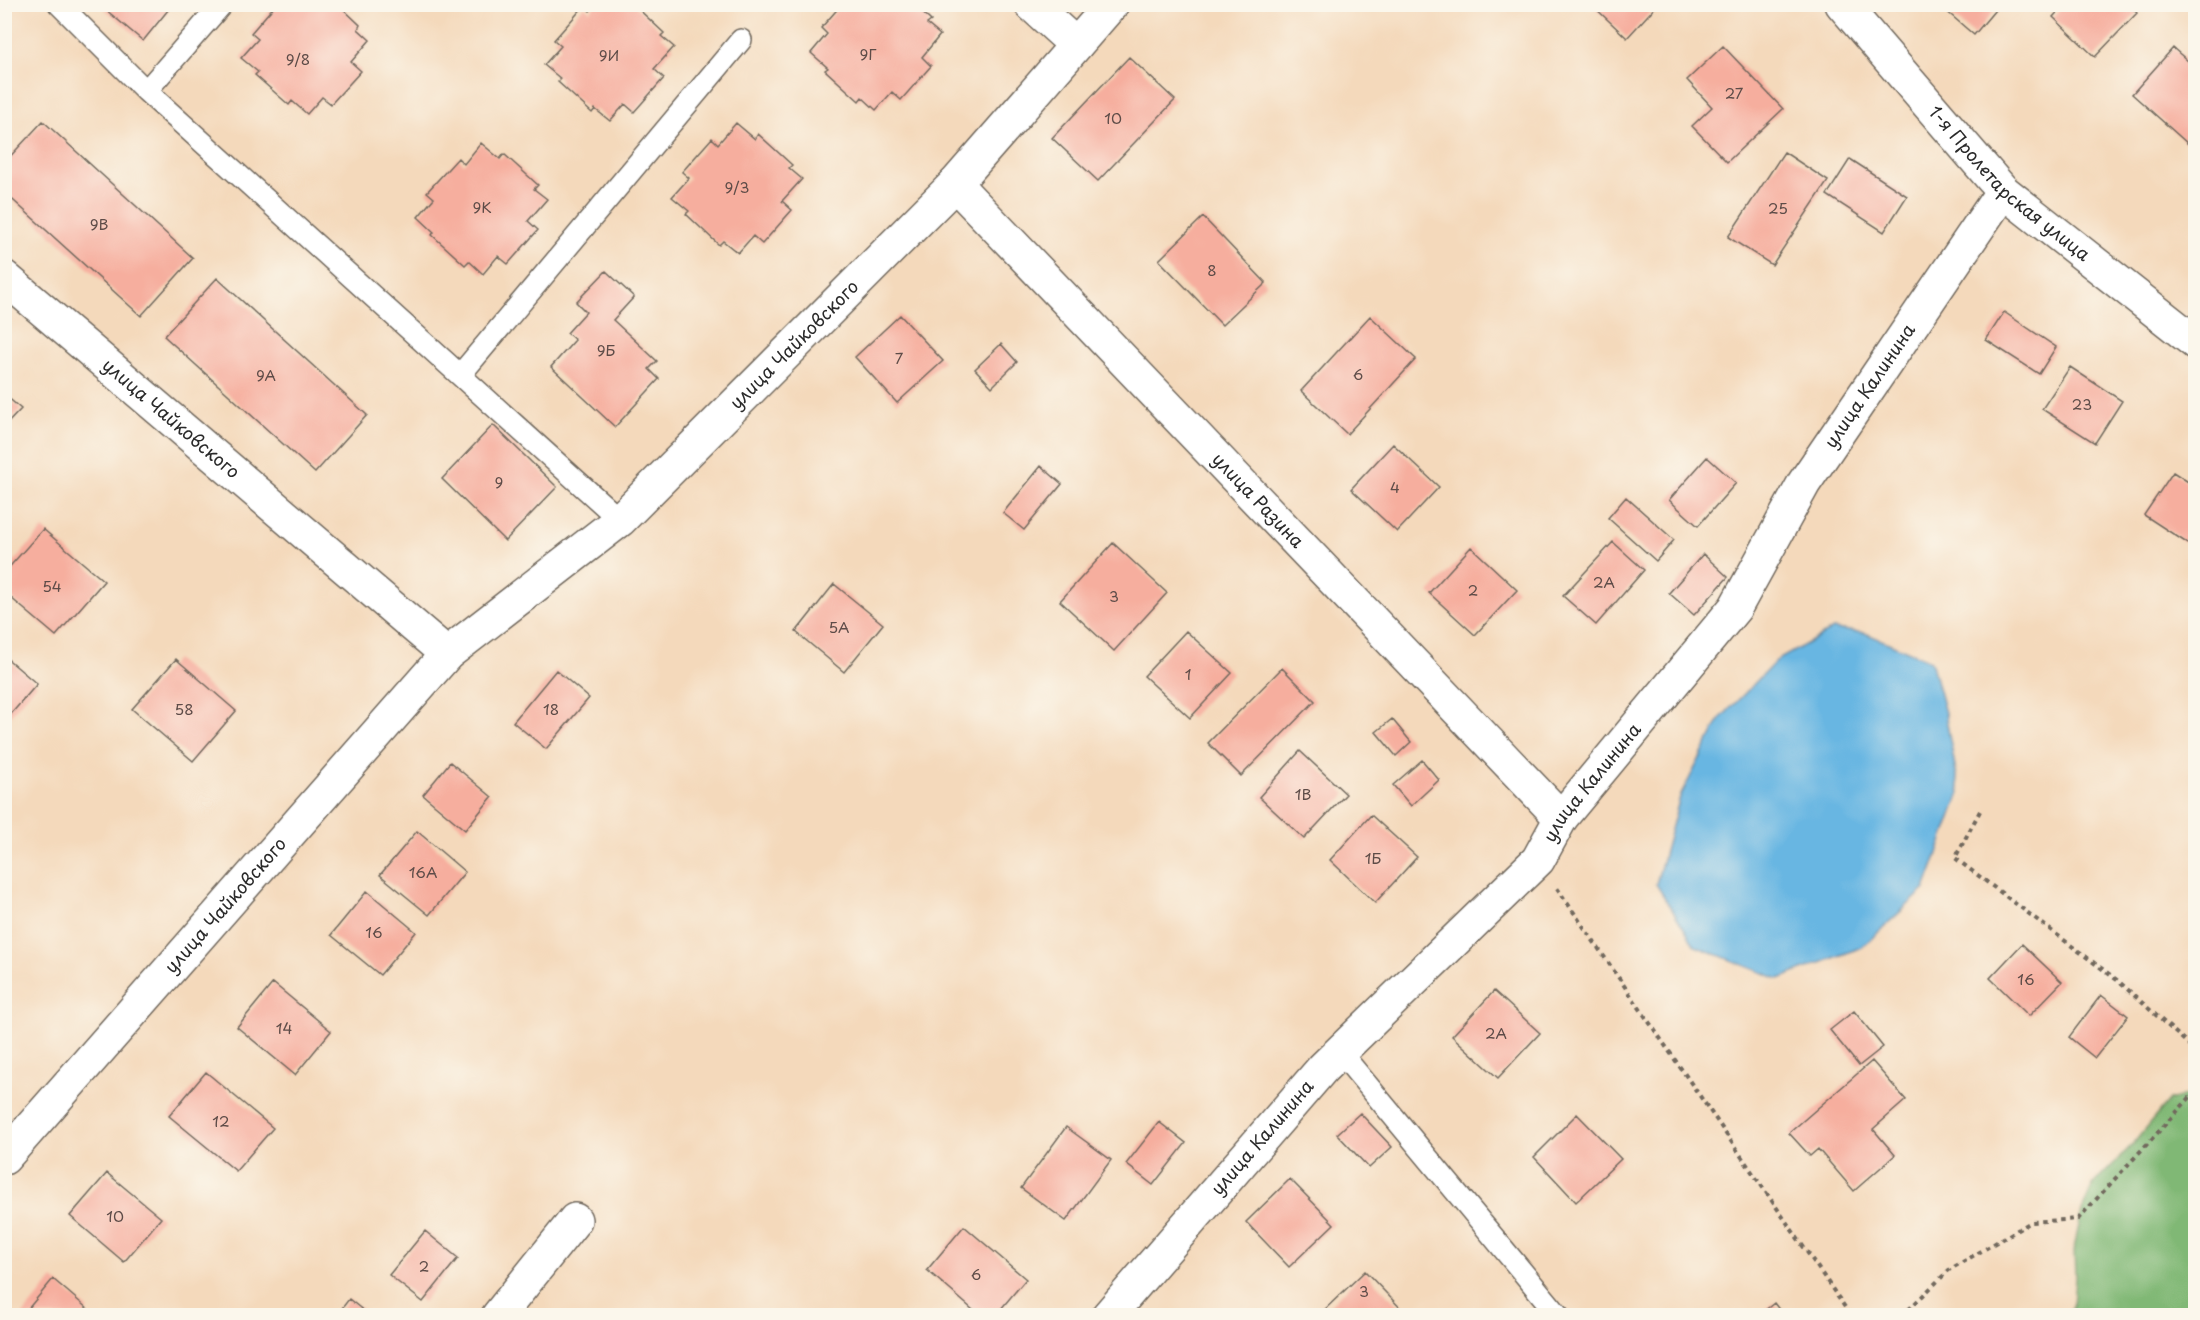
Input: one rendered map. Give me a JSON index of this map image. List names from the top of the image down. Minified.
{"streets":{"street":["1-я Пролетарская улица","улица Чайковского","улица Калинина","улица Разина"]},"crossings":[["1-я Пролетарская улица","улица Калинина"],["улица Чайковского","улица Разина"],["улица Калинина","улица Разина"]],"house_numbers":["9Г","9И","9/8","27","10","9/3","9К","25","9В","8","9Б","7","6","9А","23","9","4","2А","54","2","3","5А","1","58","18","1В","1Б","16А","16","16","14","2А","12","10","2","6","3"]}
